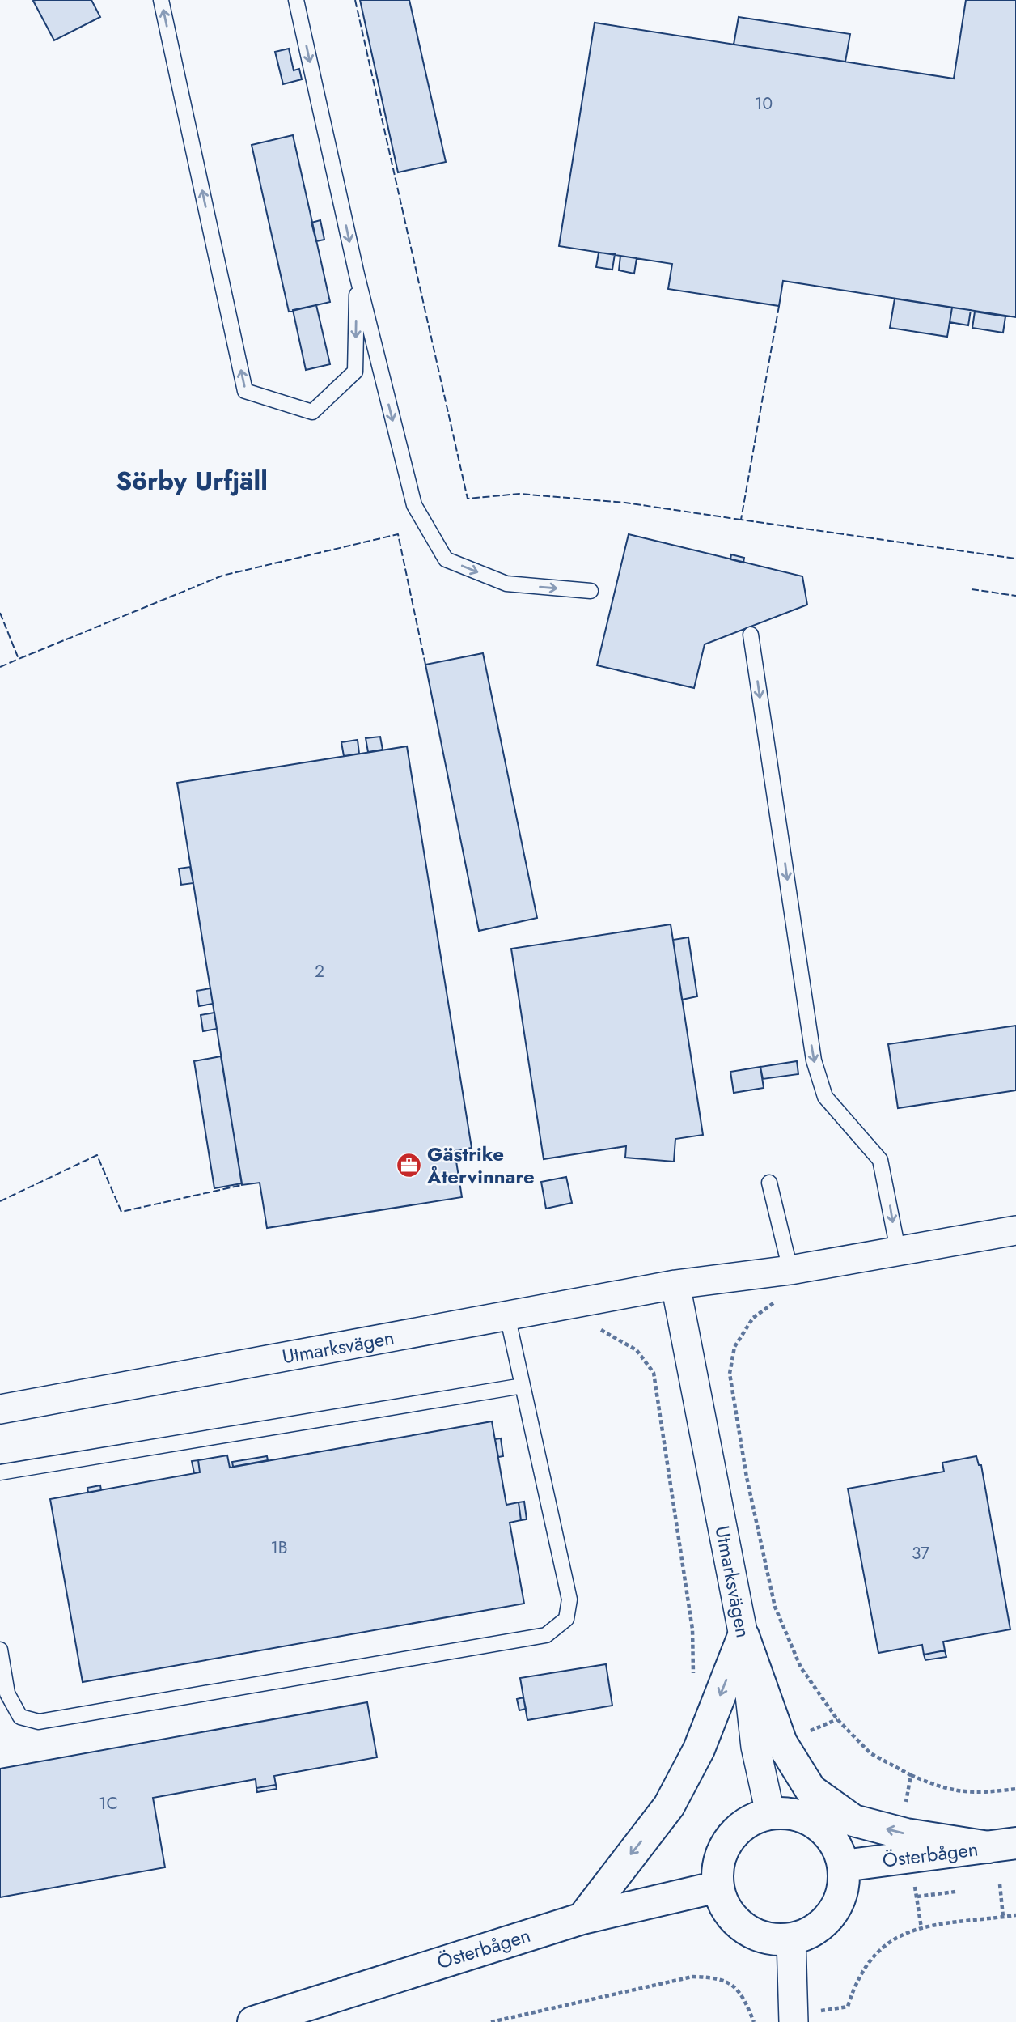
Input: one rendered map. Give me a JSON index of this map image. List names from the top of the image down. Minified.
{"streets":{"main road":["Österbågen"],"street":["Utmarksvägen"]},"crossings":[["Utmarksvägen","Österbågen"]],"districts":["Sörby Urfjäll"],"places":{"office":["Gästrike Återvinnare"]},"house_numbers":["10","2","1B","37","1C"]}
